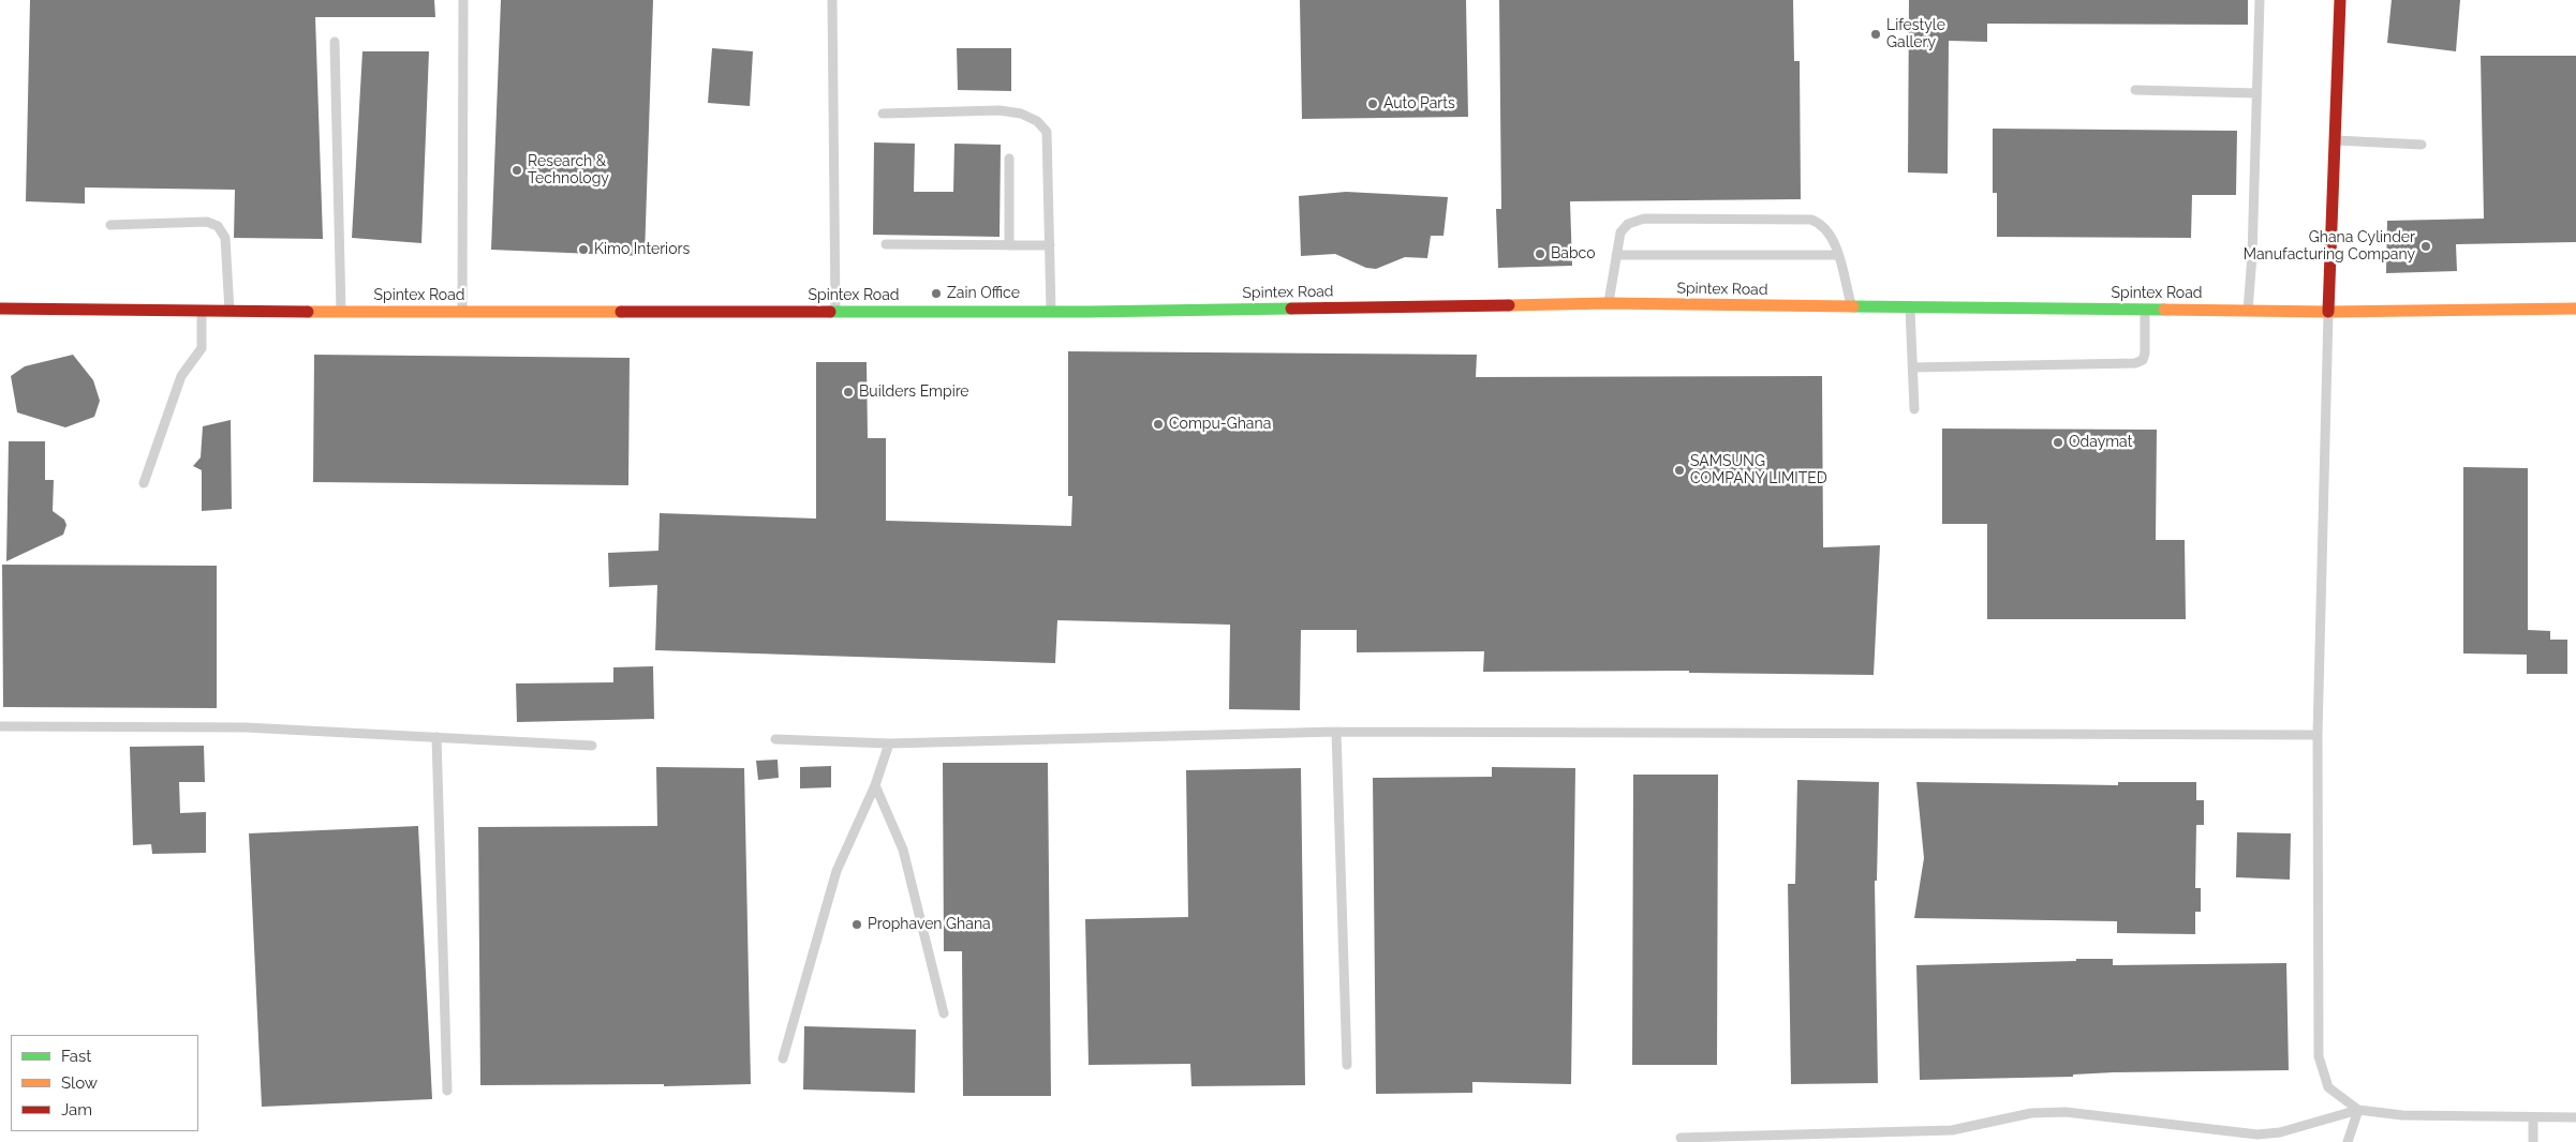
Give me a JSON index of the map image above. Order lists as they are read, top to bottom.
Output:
{
  "streets": {
    "main road": ["Spintex Road"]
  },
  "places": [
    "Lifestyle Gallery",
    "Auto Parts",
    "Research & Technology",
    "Ghana Cylinder Manufacturing Company",
    "Kimo Interiors",
    "Babco",
    "Zain Office",
    "Builders Empire",
    "Compu-Ghana",
    "Odaymat",
    "SAMSUNG COMPANY LIMITED",
    "Prophaven Ghana"
  ],
  "legend": ["Fast", "Slow", "Jam"]
}
